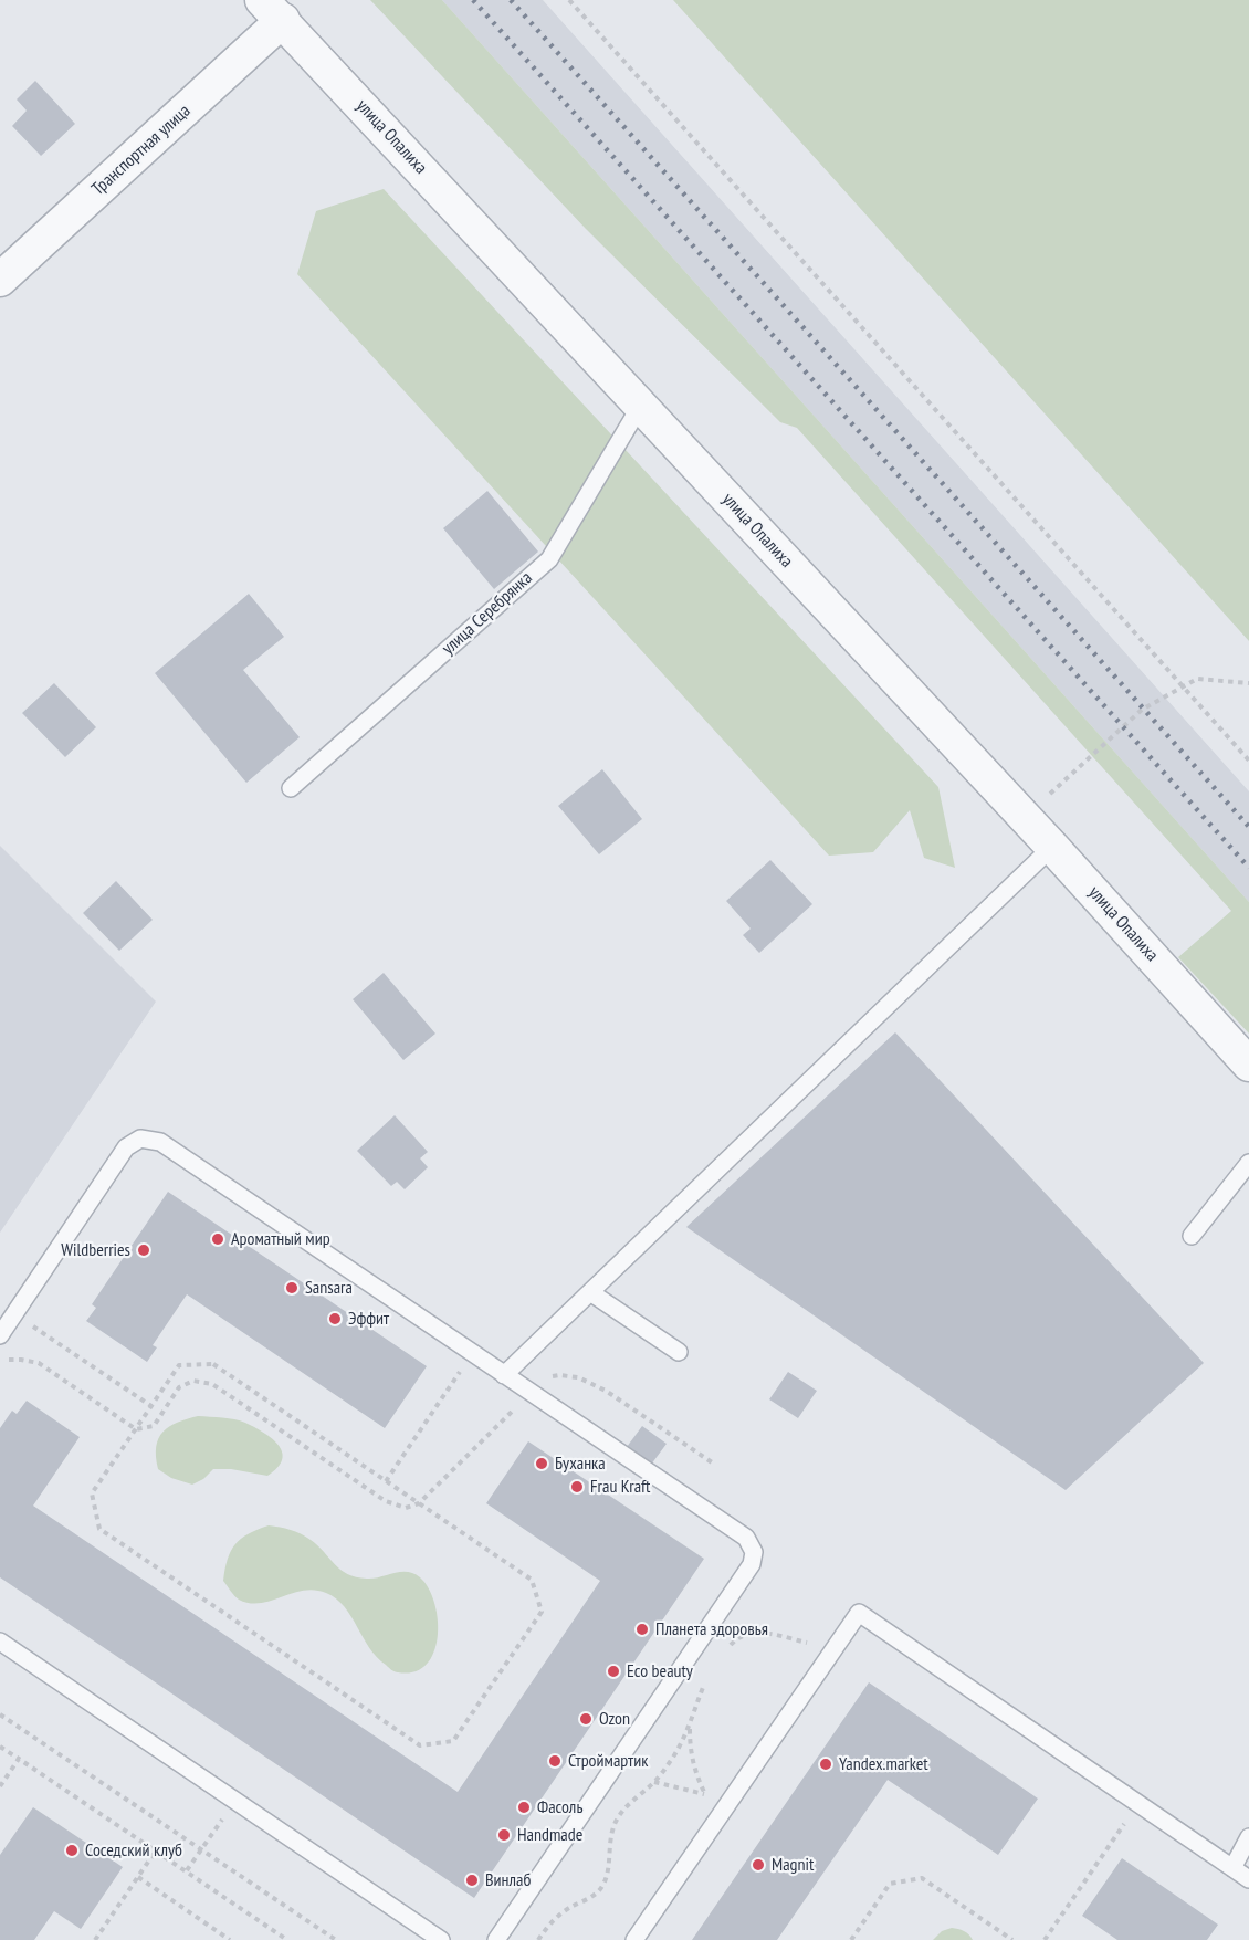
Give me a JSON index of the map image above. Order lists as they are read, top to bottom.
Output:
{
  "streets": {
    "street": ["улица Опалиха", "Транспортная улица"],
    "lane": ["улица Серебрянка"]
  },
  "crossings": [
    ["улица Опалиха", "Транспортная улица"],
    ["улица Опалиха", "улица Серебрянка"]
  ],
  "places": [
    "Ароматный мир",
    "Wildberries",
    "Sansara",
    "Эффит",
    "Буханка",
    "Frau Kraft",
    "Планета здоровья",
    "Eco beauty",
    "Ozon",
    "Строймартик",
    "Yandex.market",
    "Фасоль",
    "Handmade",
    "Соседский клуб",
    "Magnit",
    "Винлаб"
  ]
}
